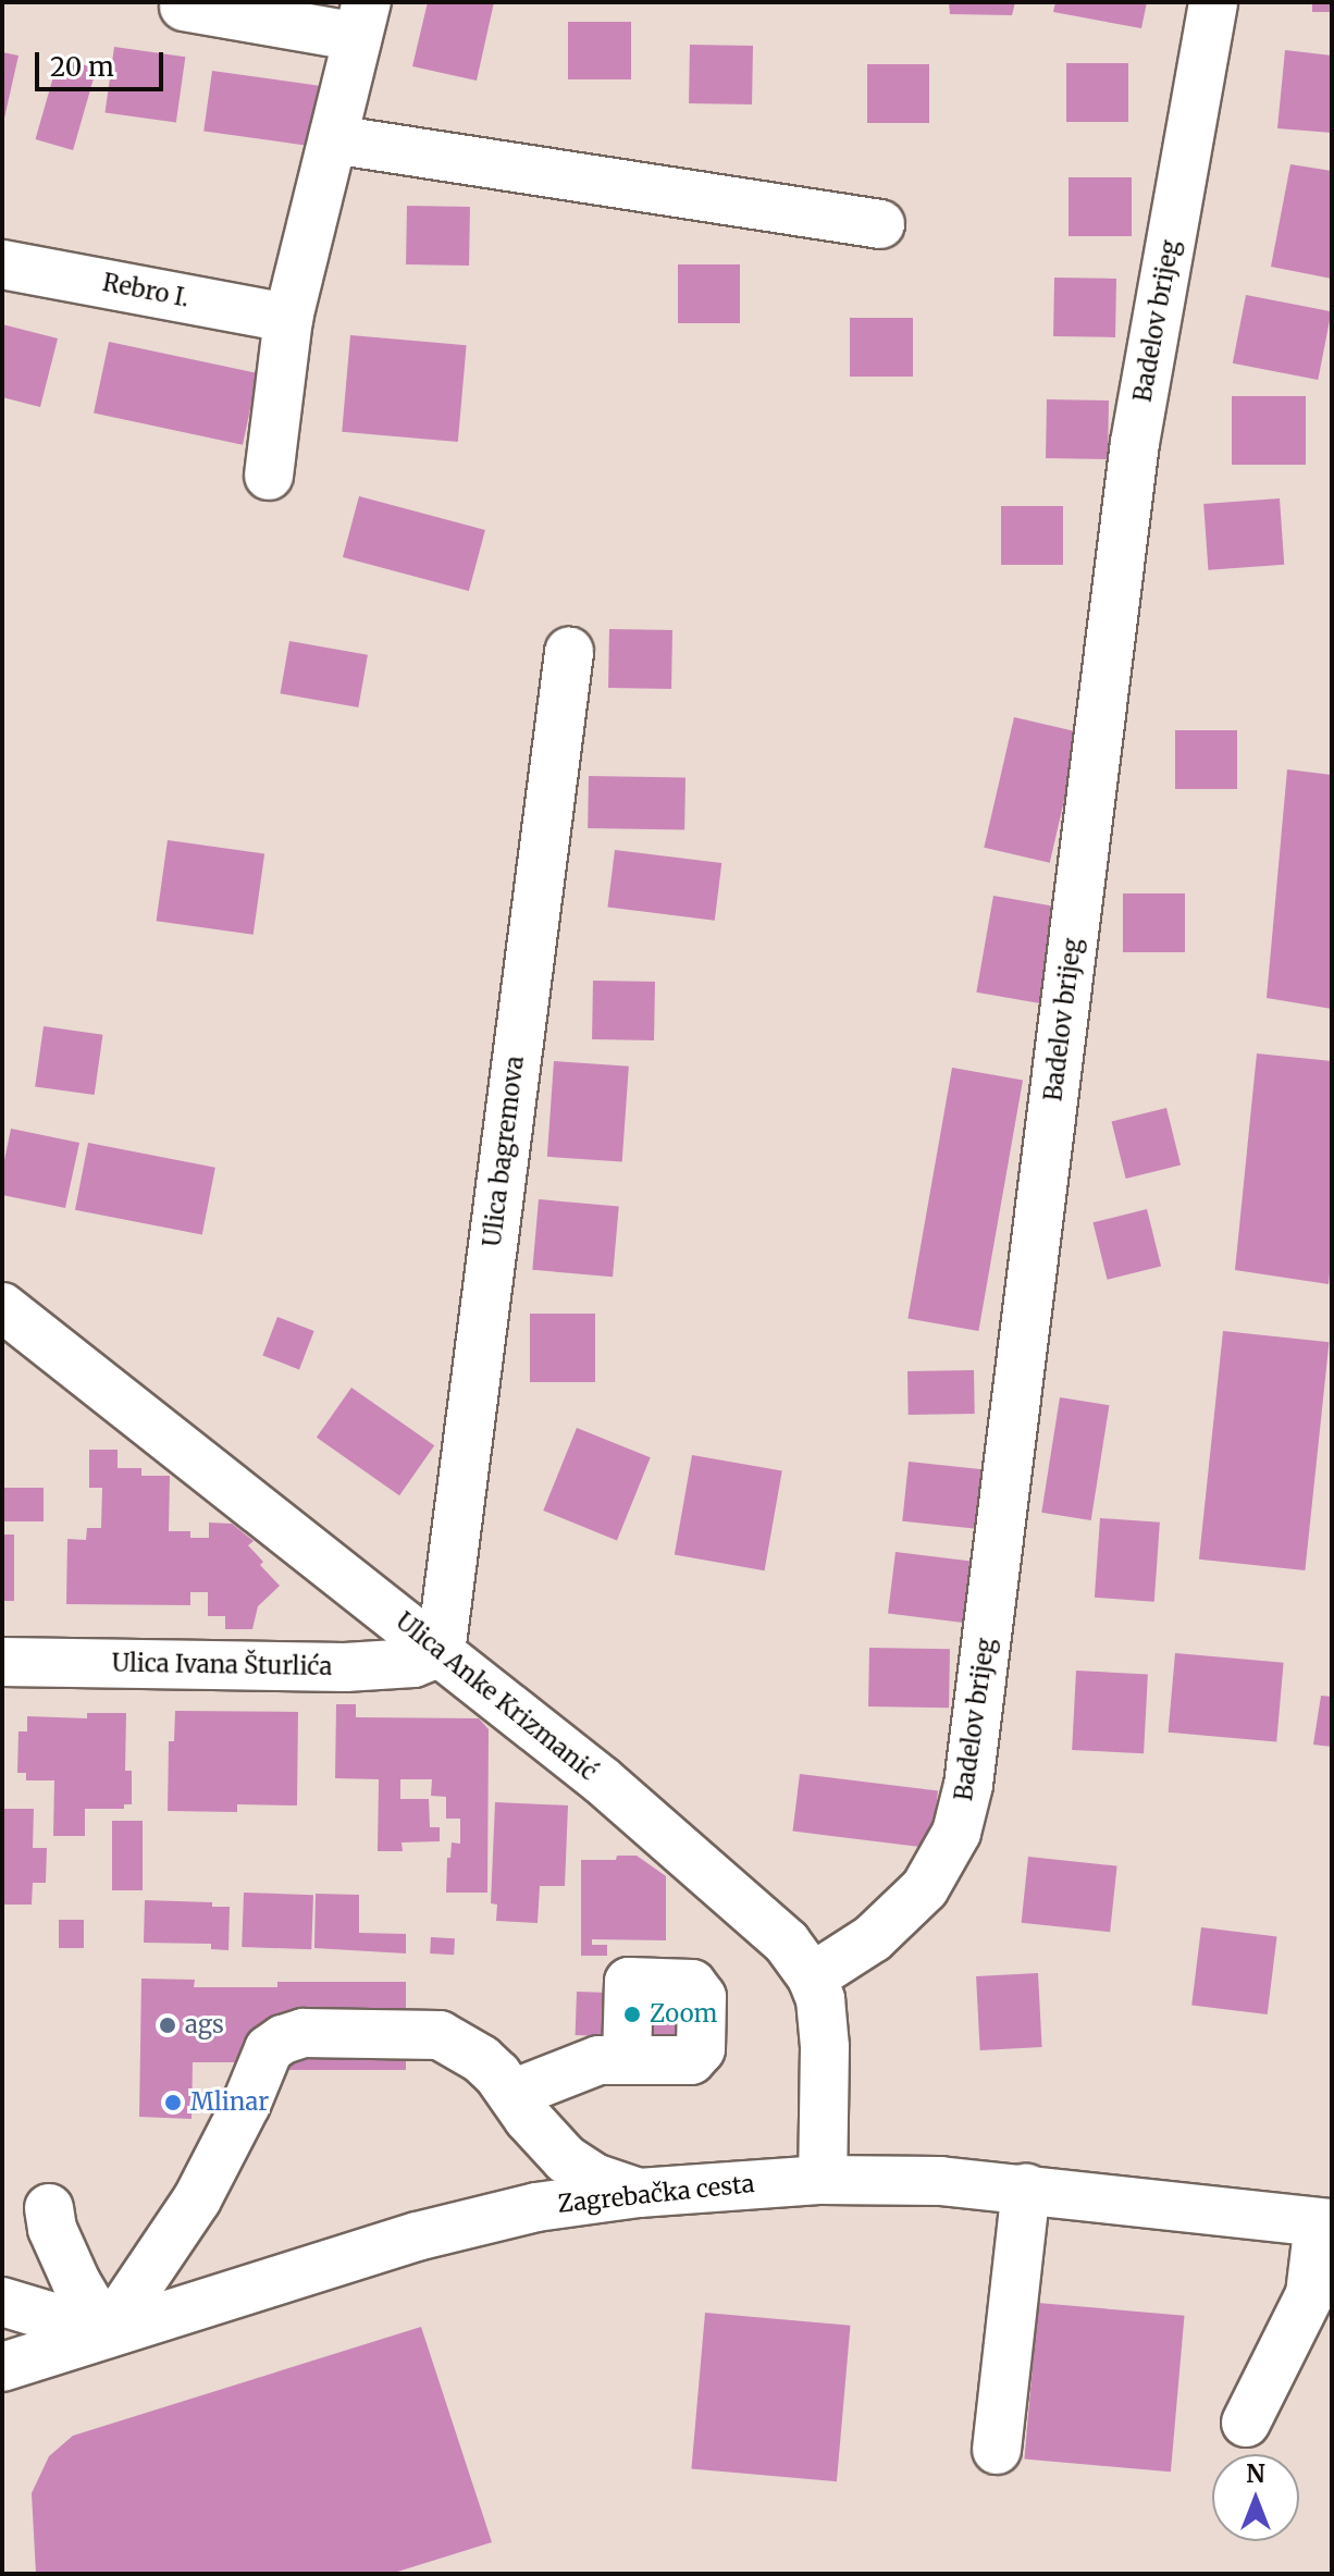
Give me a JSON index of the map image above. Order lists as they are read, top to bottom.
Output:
{
  "streets": {
    "street": [
      "Rebro I.",
      "Badelov brijeg",
      "Ulica bagremova",
      "Ulica Ivana Šturlića",
      "Ulica Anke Krizmanić",
      "Zagrebačka cesta"
    ]
  },
  "crossings": [
    ["Badelov brijeg", "Ulica Anke Krizmanić"],
    ["Ulica bagremova", "Ulica Ivana Šturlića"],
    ["Ulica bagremova", "Ulica Anke Krizmanić"],
    ["Ulica Ivana Šturlića", "Ulica Anke Krizmanić"],
    ["Ulica Anke Krizmanić", "Zagrebačka cesta"]
  ],
  "places": ["Zoom", "ags", "Mlinar"],
  "scale_bar": "20 m",
  "north": "top"
}
